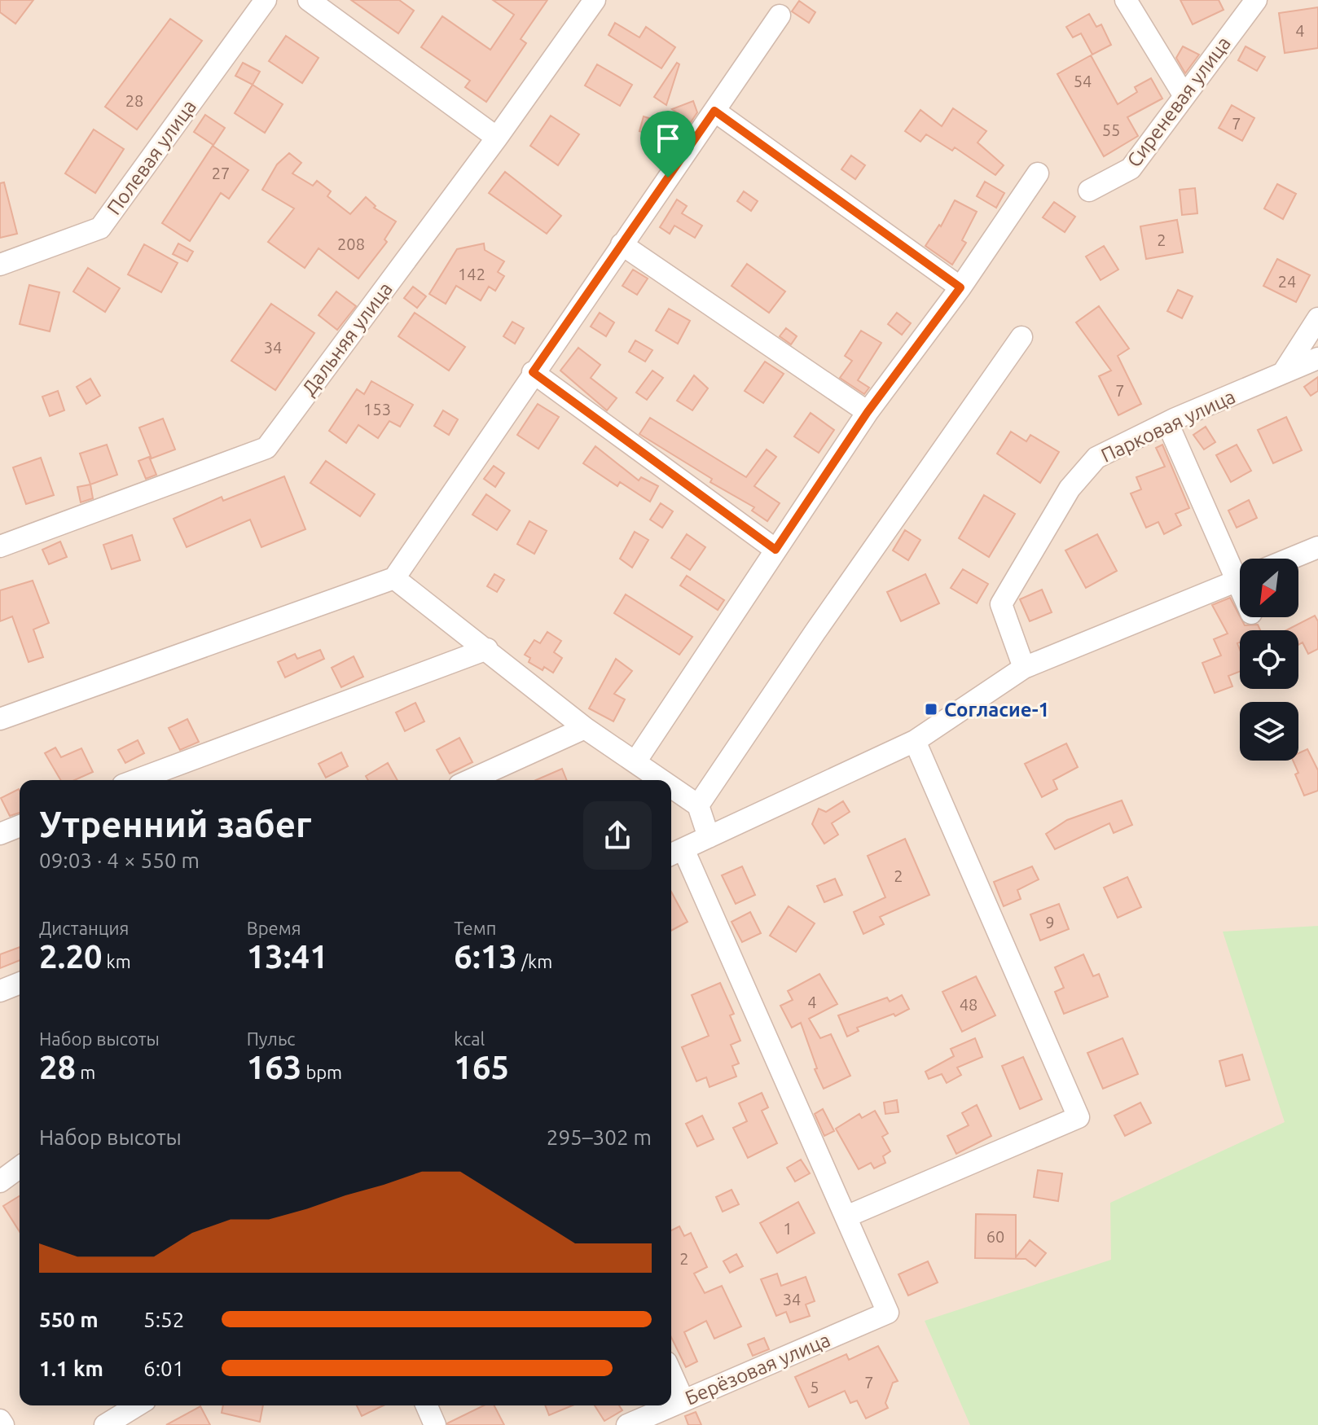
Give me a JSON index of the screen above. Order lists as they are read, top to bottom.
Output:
{
  "streets": {
    "street": [
      "Сиреневая улица",
      "Полевая улица",
      "Дальняя улица",
      "Парковая улица",
      "Берёзовая улица"
    ]
  },
  "places": {
    "transit": ["Согласие-1"]
  },
  "house_numbers": [
    "4",
    "54",
    "28",
    "7",
    "55",
    "27",
    "2",
    "208",
    "142",
    "24",
    "34",
    "7",
    "153",
    "2",
    "9",
    "4",
    "48",
    "1",
    "60",
    "2",
    "34",
    "7",
    "5"
  ],
  "north": "bottom left",
  "page": {
    "heading": ["Утренний забег", "09:03 · 4 × 550 m"],
    "stats": [
      ["Дистанция", "2.20 km"],
      ["Время", "13:41"],
      ["Темп", "6:13 /km"],
      ["Набор высоты", "28 m"],
      ["Пульс", "163 bpm"],
      ["kcal", "165"]
    ],
    "chart": ["Набор высоты", "295–302 m"],
    "list": [
      {
        "name": "550 m",
        "note": "5:52"
      },
      {
        "name": "1.1 km",
        "note": "6:01"
      }
    ]
  }
}
